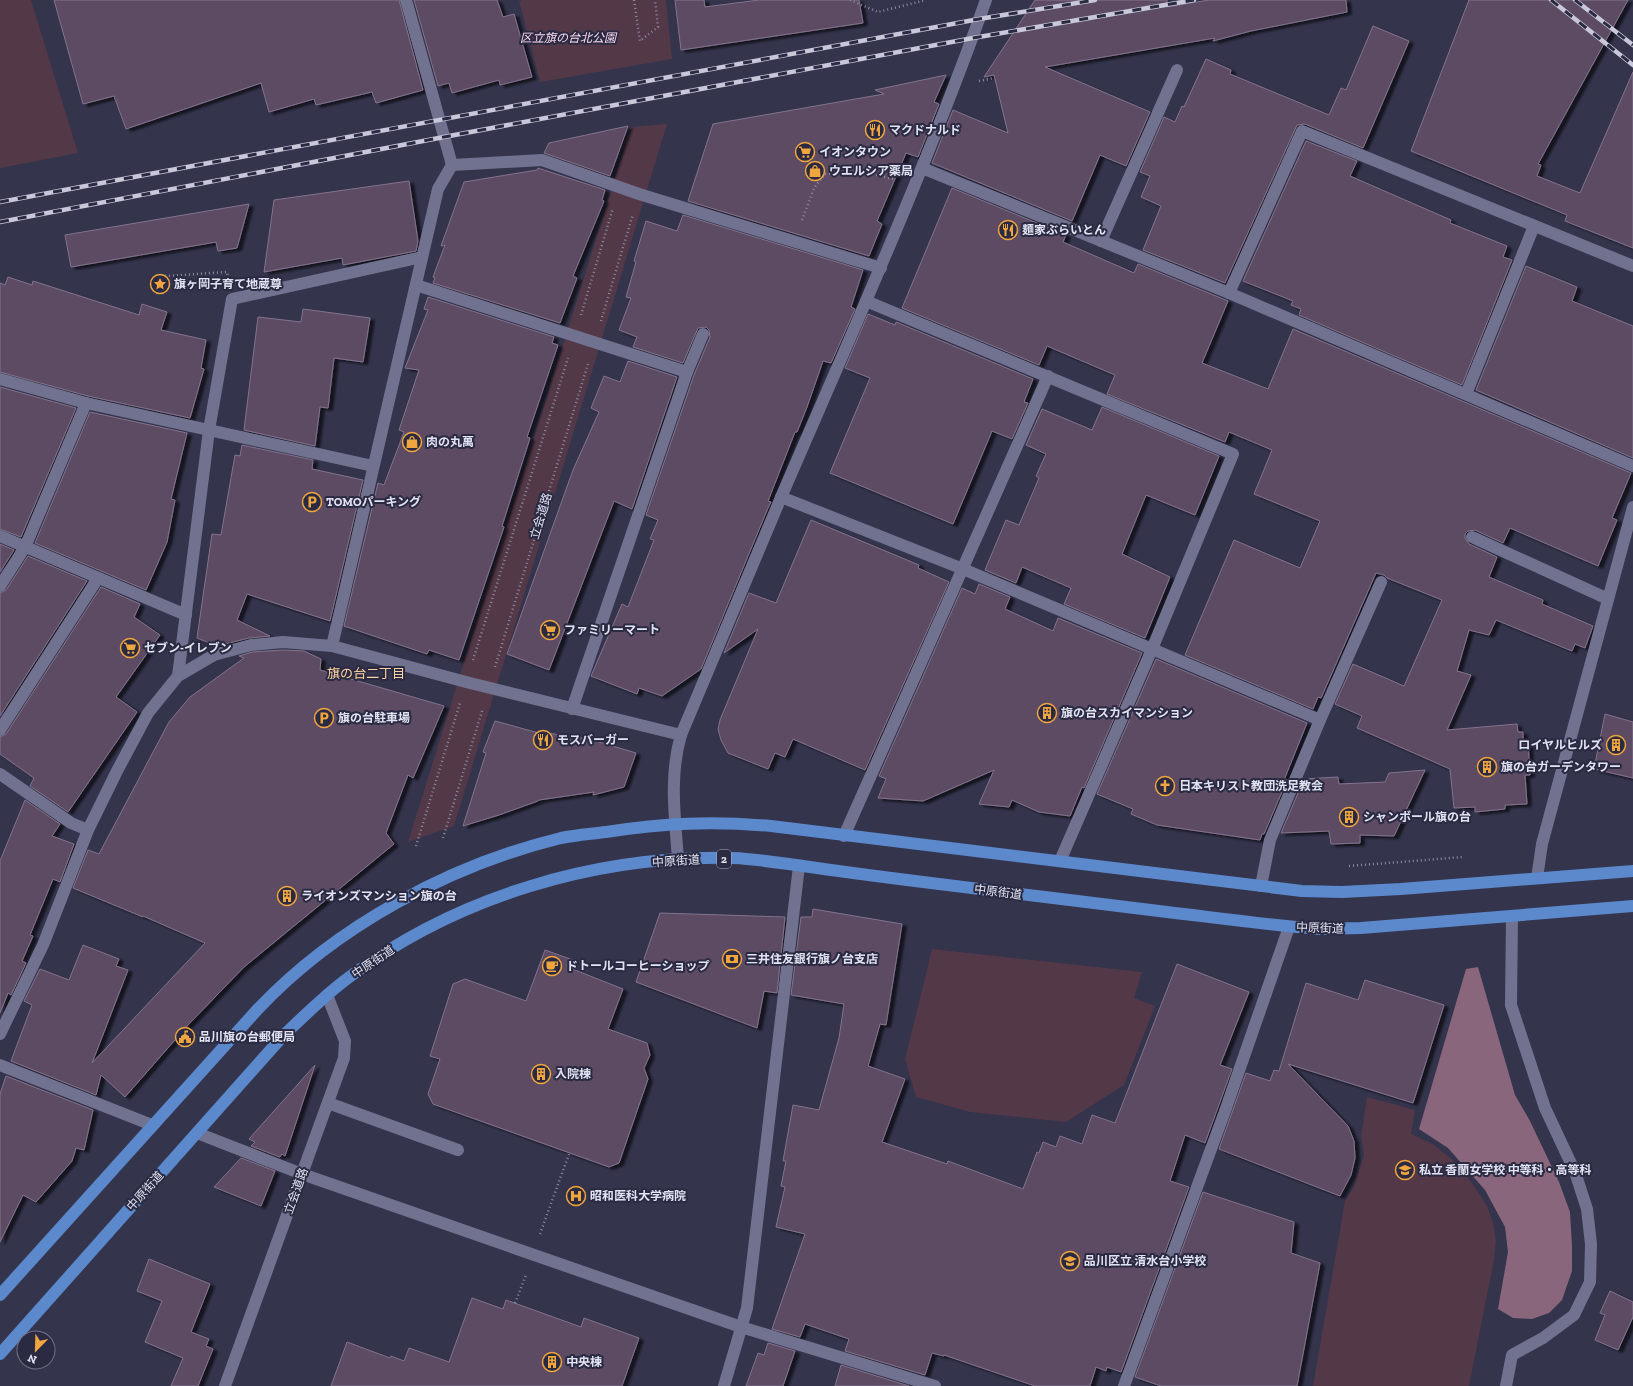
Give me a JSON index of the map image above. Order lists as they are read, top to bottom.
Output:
{
  "streets": {
    "main road": ["2", "中原街道"],
    "street": ["立会道路"]
  },
  "crossings": [
    ["立会道路", "中原街道"]
  ],
  "districts": ["旗の台二丁目"],
  "parks": ["区立旗の台北公園"],
  "places": {
    "restaurant": ["マクドナルド", "麺家ぶらいとん", "モスバーガー"],
    "supermarket": ["イオンタウン", "ファミリーマート", "セブン-イレブン"],
    "shop": ["ウエルシア薬局", "肉の丸萬"],
    "place": ["旗ヶ岡子育て地蔵尊"],
    "parking": ["TOMOパーキング", "旗の台駐車場"],
    "building": [
      "旗の台スカイマンション",
      "ロイヤルヒルズ",
      "旗の台ガーデンタワー",
      "シャンボール旗の台",
      "ライオンズマンション旗の台",
      "入院棟",
      "中央棟"
    ],
    "church": ["日本キリスト教団洗足教会"],
    "bank": ["三井住友銀行旗ノ台支店"],
    "cafe": ["ドトールコーヒーショップ"],
    "public building": ["品川旗の台郵便局"],
    "school or university": ["私立 香蘭女学校 中等科・高等科", "品川区立 清水台小学校"],
    "hospital": ["昭和医科大学病院"]
  },
  "north": "bottom left"
}
